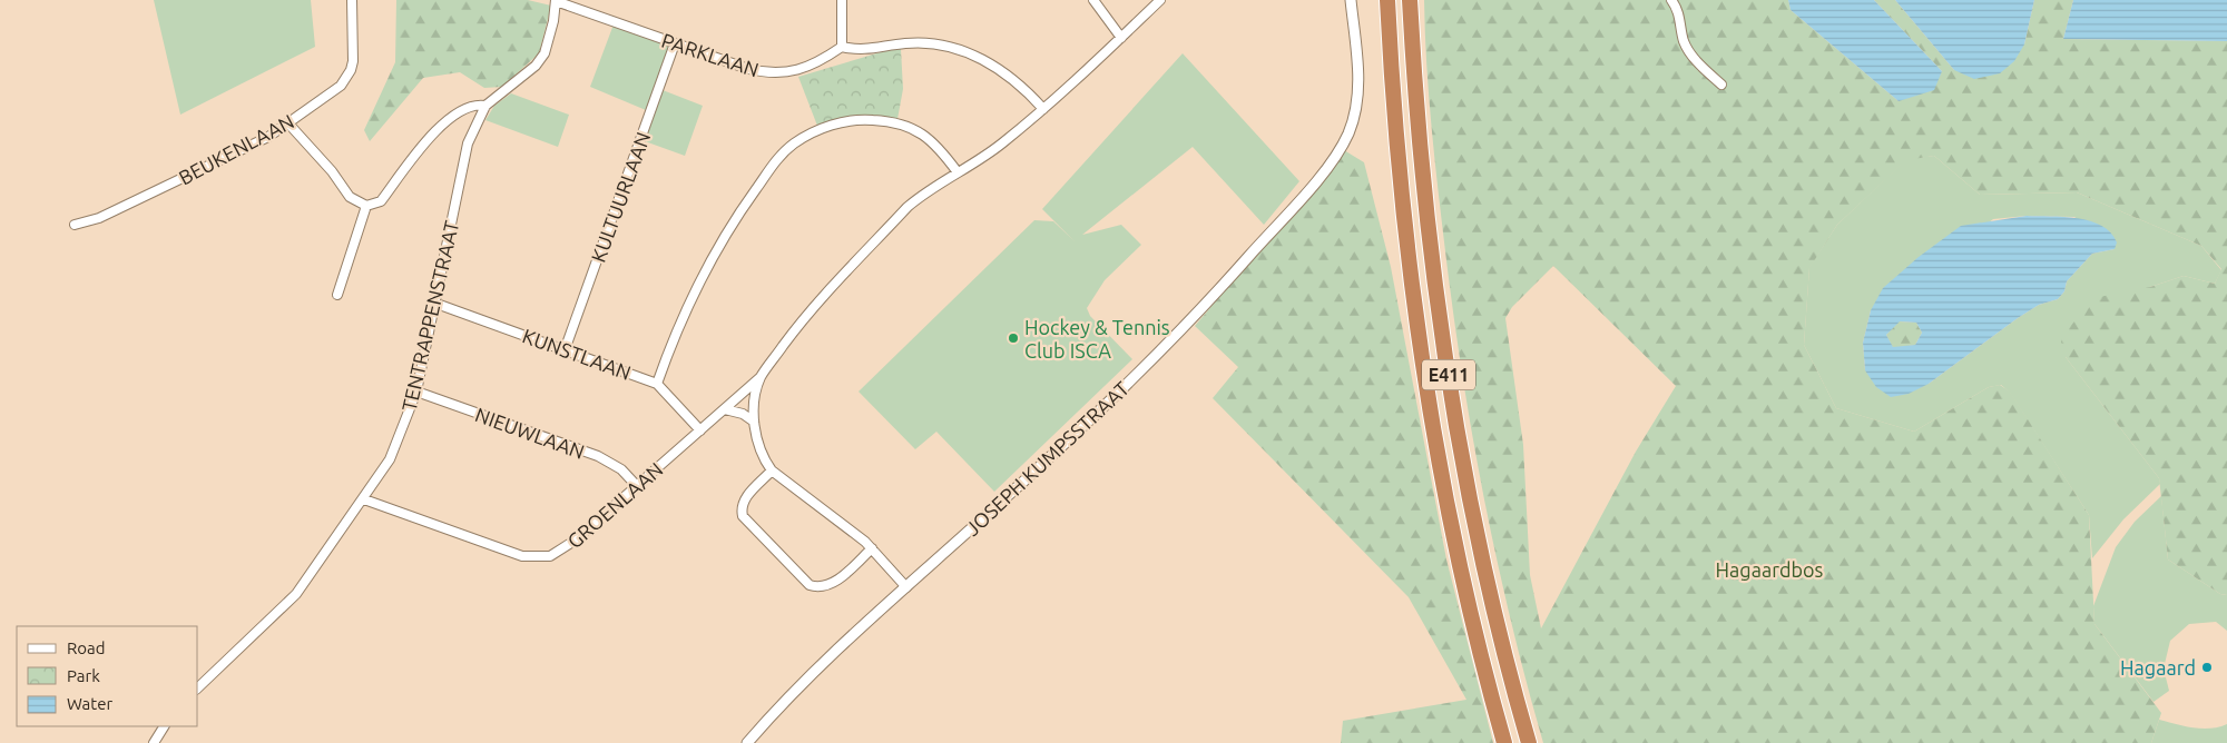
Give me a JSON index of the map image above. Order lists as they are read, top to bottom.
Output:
{
  "streets": {
    "highway": ["E411"],
    "street": [
      "PARKLAAN",
      "BEUKENLAAN",
      "KULTUURLAAN",
      "TENTRAPPENSTRAAT",
      "KUNSTLAAN",
      "NIEUWLAAN",
      "JOSEPH KUMPSSTRAAT",
      "GROENLAAN"
    ]
  },
  "crossings": [
    ["PARKLAAN", "KULTUURLAAN"],
    ["PARKLAAN", "TENTRAPPENSTRAAT"],
    ["KULTUURLAAN", "KUNSTLAAN"],
    ["TENTRAPPENSTRAAT", "KUNSTLAAN"],
    ["TENTRAPPENSTRAAT", "NIEUWLAAN"],
    ["TENTRAPPENSTRAAT", "GROENLAAN"],
    ["KUNSTLAAN", "GROENLAAN"],
    ["NIEUWLAAN", "GROENLAAN"]
  ],
  "parks": ["Hagaardbos"],
  "places": ["Hockey & Tennis Club ISCA", "Hagaard"],
  "legend": ["Road", "Park", "Water"]
}
